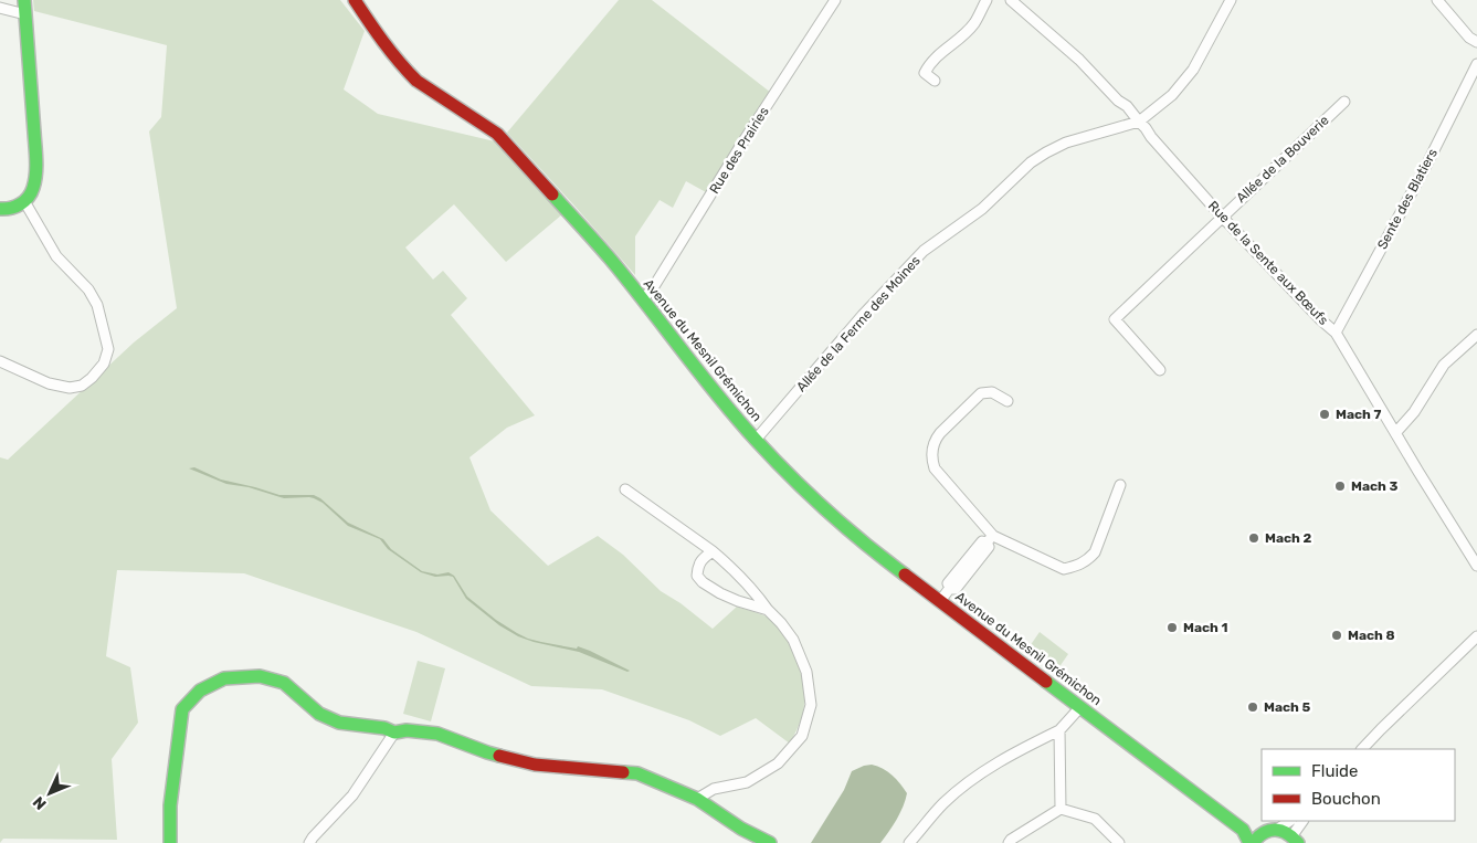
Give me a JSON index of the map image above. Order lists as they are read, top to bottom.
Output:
{
  "streets": {
    "street": [
      "Rue des Prairies",
      "Allée de la Bouverie",
      "Sente des Blatiers",
      "Rue de la Sente aux Bœufs",
      "Allée de la Ferme des Moines",
      "Avenue du Mesnil Grémichon"
    ]
  },
  "crossings": [
    ["Rue des Prairies", "Avenue du Mesnil Grémichon"],
    ["Allée de la Bouverie", "Rue de la Sente aux Bœufs"],
    ["Sente des Blatiers", "Rue de la Sente aux Bœufs"],
    ["Rue de la Sente aux Bœufs", "Allée de la Ferme des Moines"],
    ["Allée de la Ferme des Moines", "Avenue du Mesnil Grémichon"]
  ],
  "places": [
    "Mach 7",
    "Mach 3",
    "Mach 2",
    "Mach 1",
    "Mach 8",
    "Mach 5"
  ],
  "legend": ["Fluide", "Bouchon"],
  "north": "bottom left"
}
